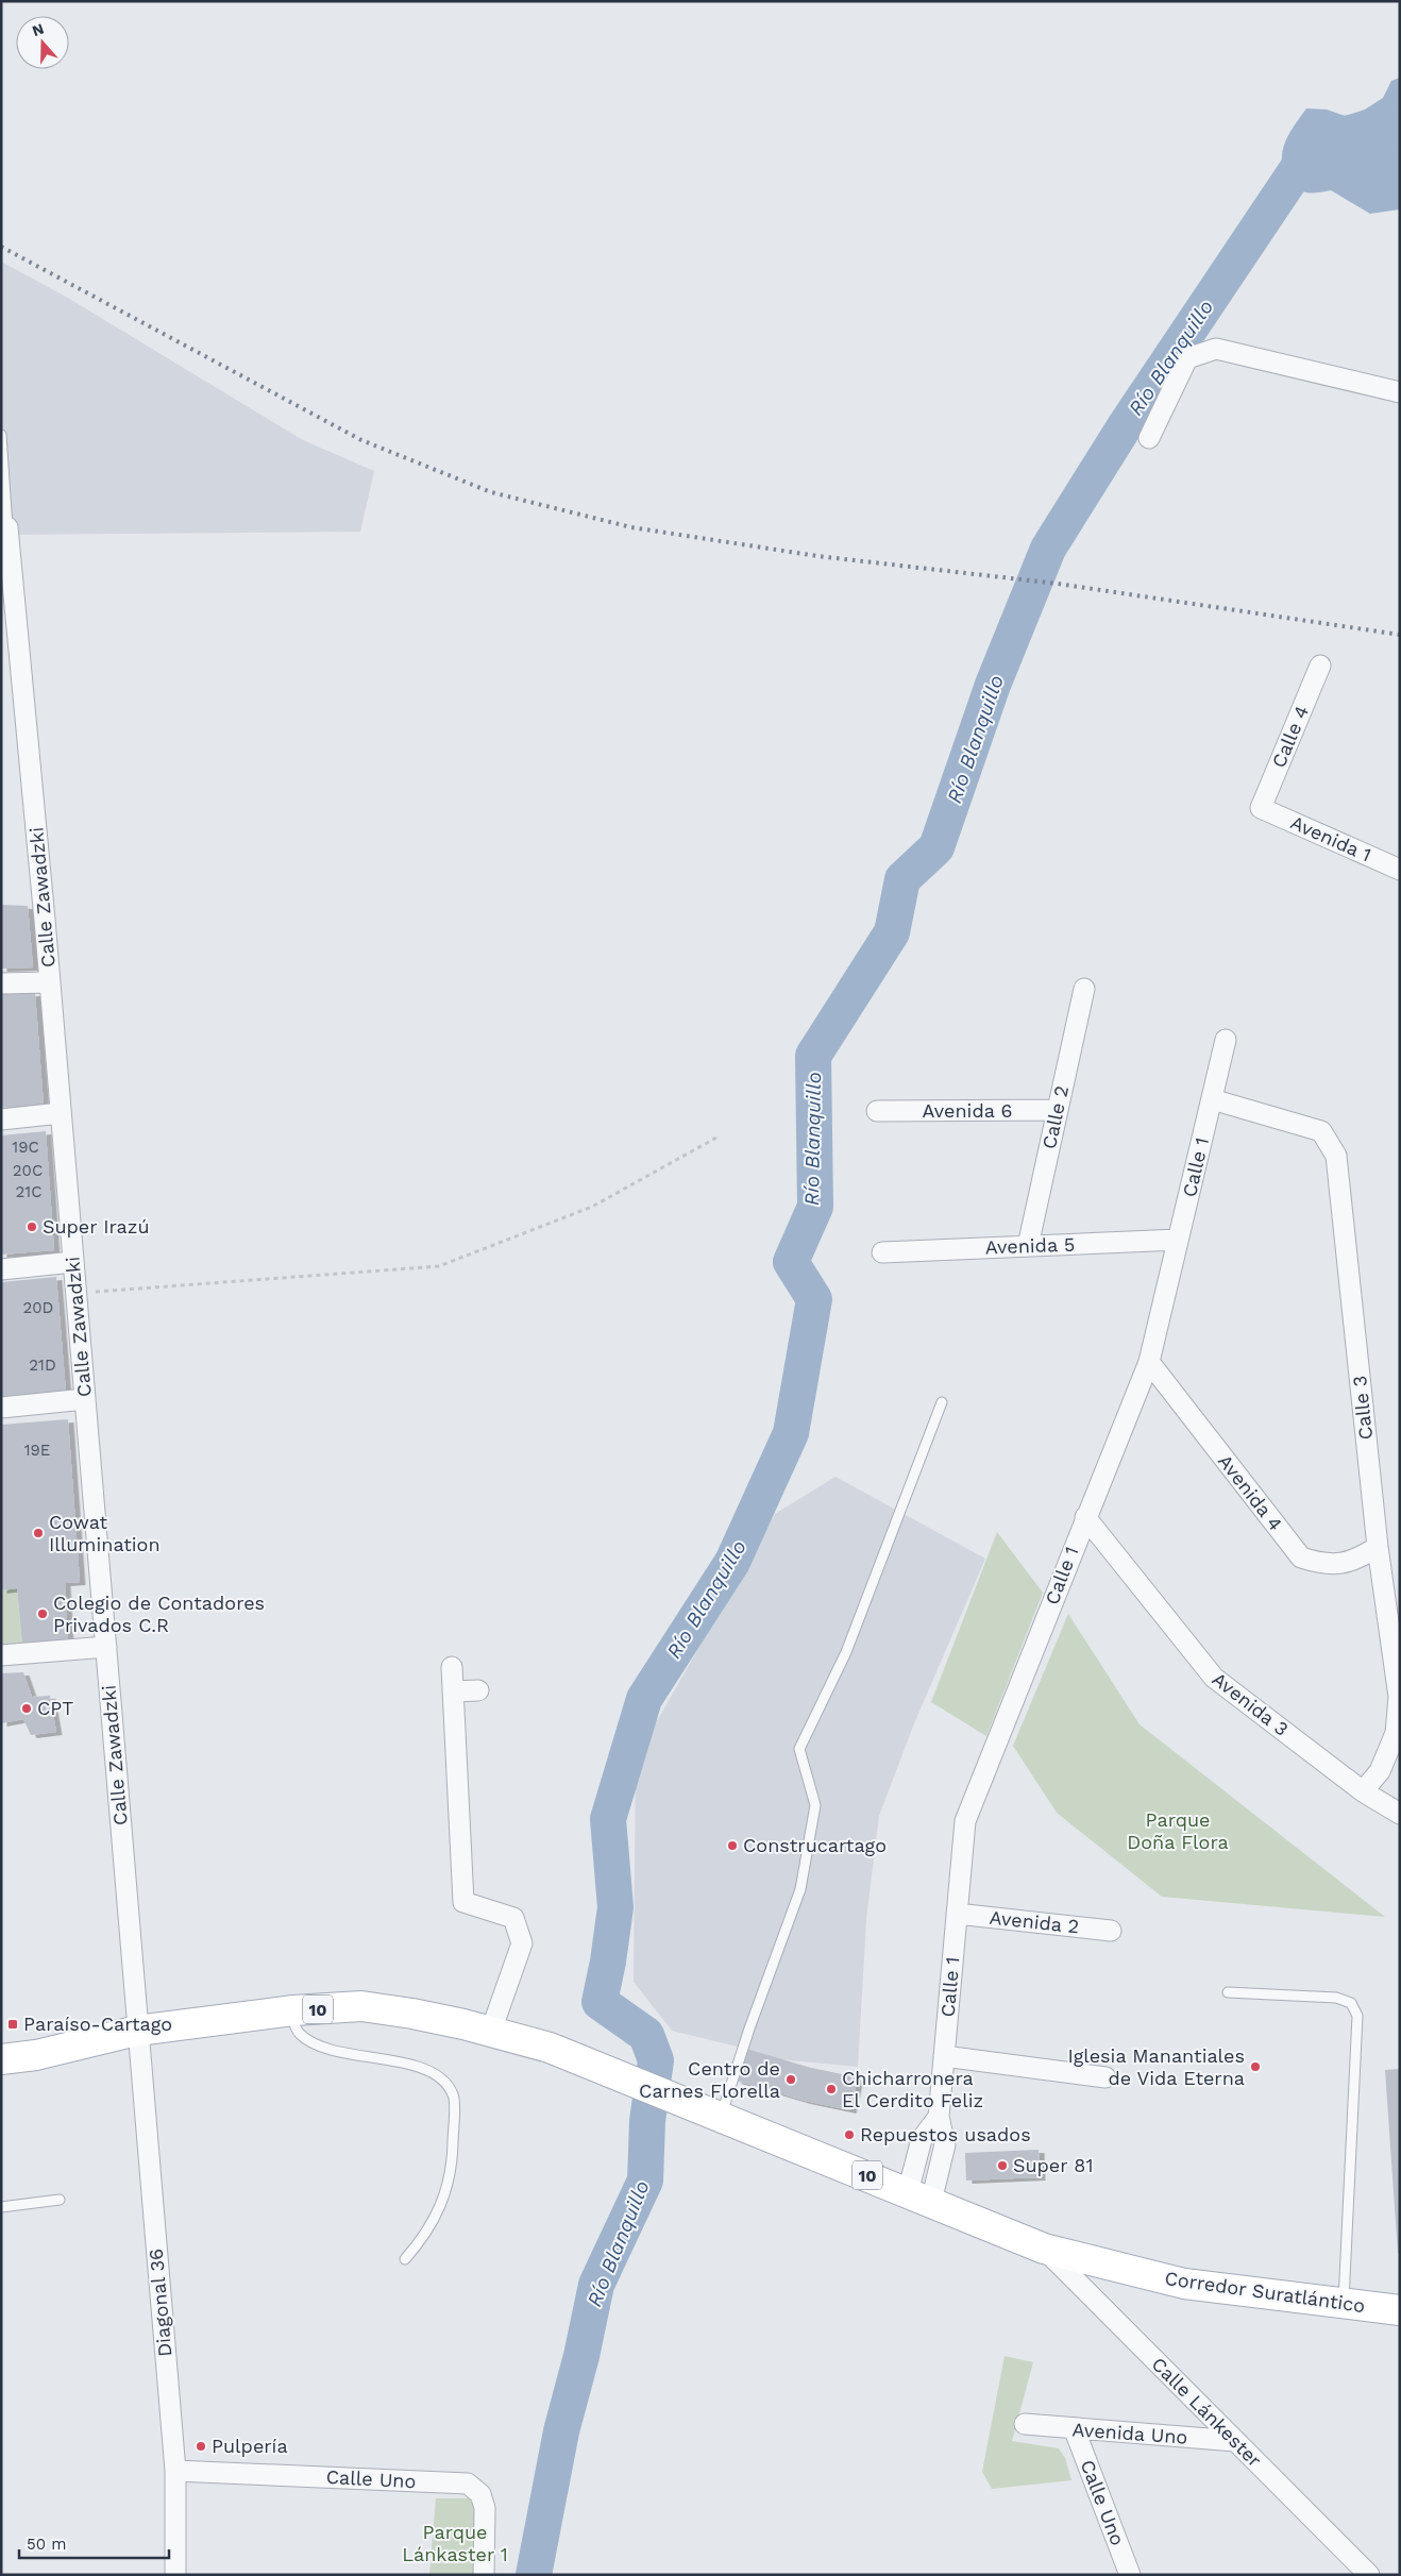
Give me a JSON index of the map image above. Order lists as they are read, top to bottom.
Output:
{
  "streets": {
    "main road": ["10", "Corredor Suratlántico"],
    "street": [
      "Calle 4",
      "Avenida 1",
      "Calle Zawadzki",
      "Avenida 6",
      "Calle 2",
      "Calle 1",
      "Avenida 5",
      "Calle 3",
      "Avenida 4",
      "Avenida 3",
      "Avenida 2",
      "Diagonal 36",
      "Calle Lánkester",
      "Avenida Uno",
      "Calle Uno"
    ]
  },
  "crossings": [
    ["Calle 4", "Avenida 1"],
    ["Calle Zawadzki", "Corredor Suratlántico"],
    ["Calle Zawadzki", "Diagonal 36"],
    ["Avenida 6", "Calle 2"],
    ["Calle 2", "Avenida 5"],
    ["Calle 1", "Avenida 5"],
    ["Calle 1", "Calle 3"],
    ["Calle 1", "Avenida 4"],
    ["Calle 1", "Avenida 3"],
    ["Calle 1", "Avenida 2"],
    ["Calle 1", "Corredor Suratlántico"],
    ["Calle 3", "Avenida 4"],
    ["Calle 3", "Avenida 3"],
    ["Corredor Suratlántico", "Diagonal 36"],
    ["Corredor Suratlántico", "Calle Lánkester"],
    ["Diagonal 36", "Calle Uno"],
    ["Calle Lánkester", "Avenida Uno"],
    ["Avenida Uno", "Calle Uno"]
  ],
  "water": ["Río Blanquillo"],
  "parks": ["Parque Doña Flora", "Parque Lánkaster 1"],
  "places": {
    "other": [
      "Super Irazú",
      "Cowat Illumination",
      "Colegio de Contadores Privados C.R",
      "CPT",
      "Construcartago",
      "Iglesia Manantiales de Vida Eterna",
      "Centro de Carnes Florella",
      "Chicharronera El Cerdito Feliz",
      "Repuestos usados",
      "Super 81",
      "Pulpería"
    ],
    "transit": ["Paraíso-Cartago"]
  },
  "house_numbers": [
    "19C",
    "20C",
    "21C",
    "20D",
    "21D",
    "19E"
  ],
  "scale_bar": "50 m",
  "north": "top"
}
